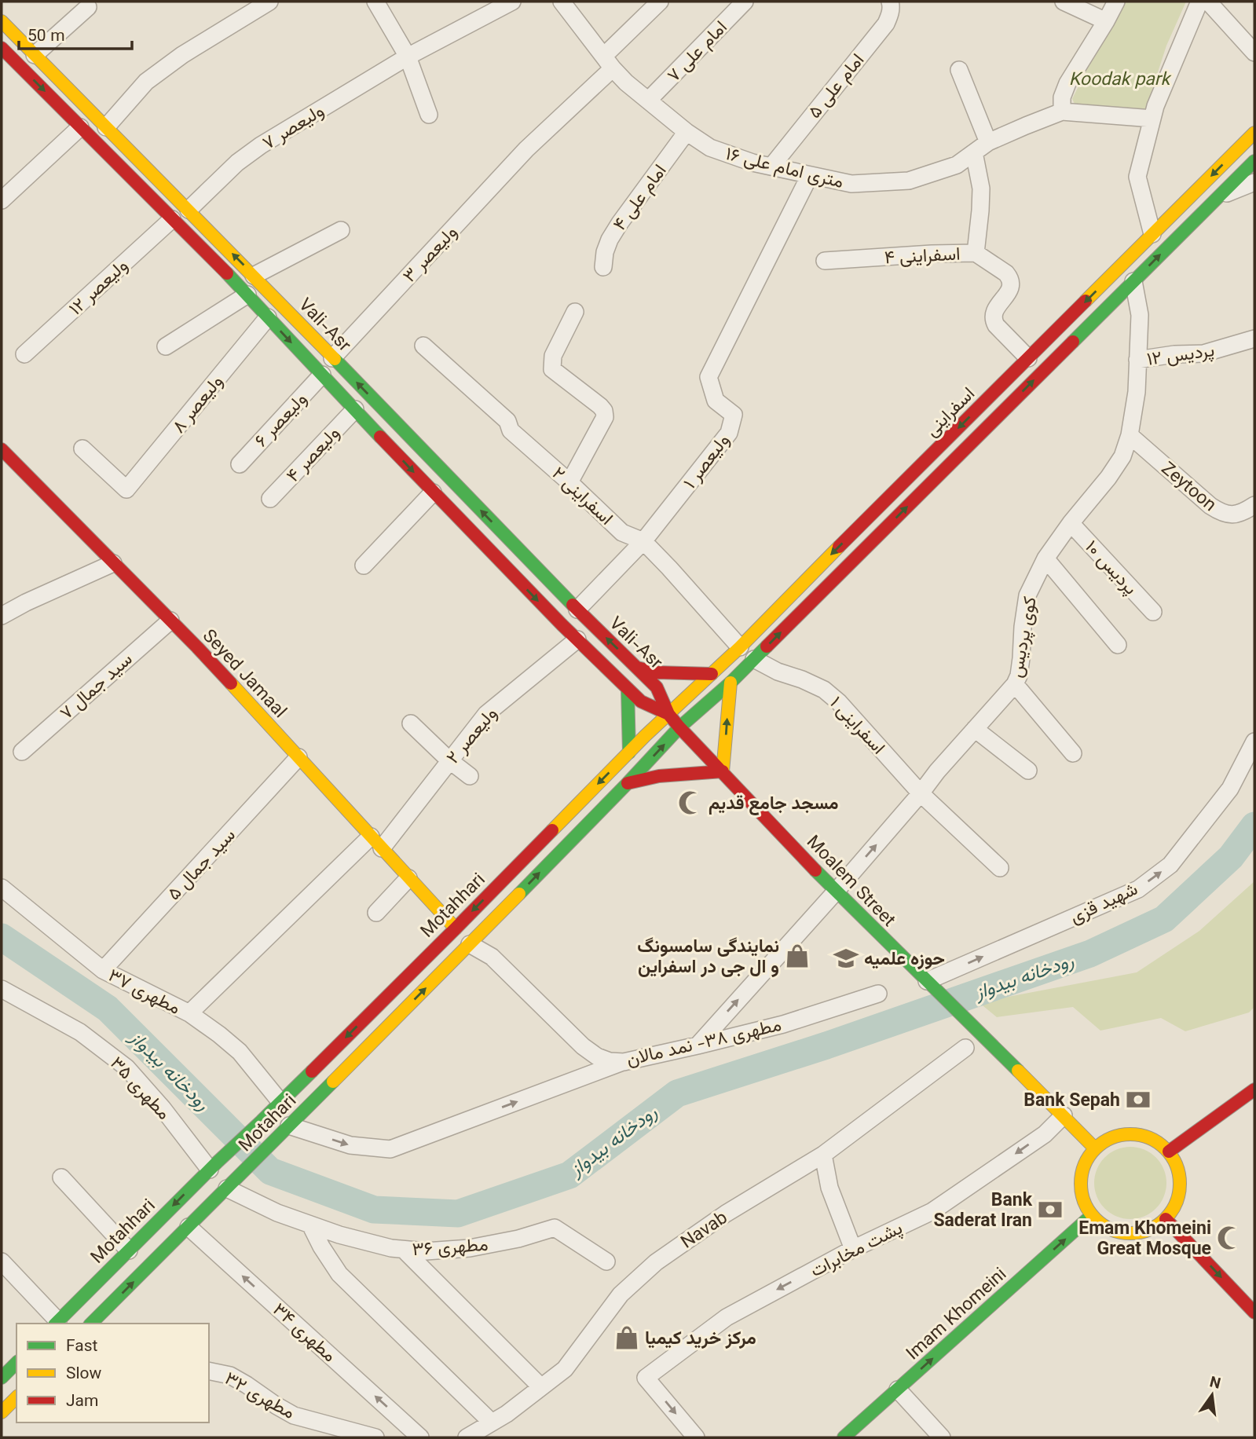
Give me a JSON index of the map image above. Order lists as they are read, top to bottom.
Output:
{
  "streets": {
    "main road": [
      "Vali-Asr",
      "اسفراینی",
      "Seyed Jamaal",
      "Moalem Street",
      "Motahhari",
      "Motahari",
      "Imam Khomeini"
    ],
    "street": [
      "امام علی ۷",
      "امام علی ۵",
      "ولیعصر ۷",
      "۱۶ متری امام علی",
      "امام علی ۴",
      "ولیعصر ۳",
      "اسفراینی ۴",
      "ولیعصر ۱۲",
      "پردیس ۱۲",
      "ولیعصر ۸",
      "ولیعصر ۶",
      "ولیعصر ۴",
      "ولیعصر ۱",
      "Zeytoon",
      "اسفراینی ۲",
      "پردیس ۱۰",
      "کوی پردیس",
      "سید جمال ۷",
      "اسفراینی ۱",
      "ولیعصر ۲",
      "سید جمال ۵",
      "شهید قزی",
      "مطهری ۳۷",
      "مطهری ۳۸- نمد مالان",
      "مطهری ۳۵",
      "Navab",
      "مطهری ۳۶",
      "پشت مخابرات",
      "مطهری ۳۴",
      "مطهری ۳۲"
    ]
  },
  "crossings": [
    ["امام علی ۷", "۱۶ متری امام علی"],
    ["امام علی ۵", "۱۶ متری امام علی"],
    ["ولیعصر ۷", "Vali-Asr"],
    ["۱۶ متری امام علی", "امام علی ۴"],
    ["۱۶ متری امام علی", "ولیعصر ۳"],
    ["۱۶ متری امام علی", "ولیعصر ۱"],
    ["ولیعصر ۳", "Vali-Asr"],
    ["اسفراینی ۴", "اسفراینی"],
    ["ولیعصر ۱۲", "Vali-Asr"],
    ["Vali-Asr", "ولیعصر ۸"],
    ["Vali-Asr", "اسفراینی"],
    ["Vali-Asr", "ولیعصر ۶"],
    ["Vali-Asr", "ولیعصر ۴"],
    ["Vali-Asr", "ولیعصر ۱"],
    ["Vali-Asr", "ولیعصر ۲"],
    ["Vali-Asr", "Moalem Street"],
    ["Vali-Asr", "Motahhari"],
    ["پردیس ۱۲", "کوی پردیس"],
    ["اسفراینی", "اسفراینی ۲"],
    ["اسفراینی", "کوی پردیس"],
    ["اسفراینی", "اسفراینی ۱"],
    ["اسفراینی", "Moalem Street"],
    ["اسفراینی", "Motahhari"],
    ["ولیعصر ۱", "اسفراینی ۲"],
    ["Zeytoon", "کوی پردیس"],
    ["پردیس ۱۰", "کوی پردیس"],
    ["کوی پردیس", "اسفراینی ۱"],
    ["کوی پردیس", "Moalem Street"],
    ["کوی پردیس", "مطهری ۳۸- نمد مالان"],
    ["Seyed Jamaal", "سید جمال ۷"],
    ["Seyed Jamaal", "ولیعصر ۲"],
    ["Seyed Jamaal", "سید جمال ۵"],
    ["Seyed Jamaal", "Motahhari"],
    ["ولیعصر ۲", "مطهری ۳۷"],
    ["سید جمال ۵", "مطهری ۳۷"],
    ["Moalem Street", "شهید قزی"],
    ["Moalem Street", "Motahhari"],
    ["Moalem Street", "پشت مخابرات"],
    ["Moalem Street", "Imam Khomeini"],
    ["Motahhari", "مطهری ۳۷"],
    ["Motahhari", "مطهری ۳۵"],
    ["Motahhari", "Motahari"],
    ["مطهری ۳۸- نمد مالان", "Motahari"],
    ["مطهری ۳۵", "Motahari"],
    ["Motahari", "مطهری ۳۶"],
    ["Motahari", "مطهری ۳۴"]
  ],
  "one_way": [
    "کوی پردیس",
    "شهید قزی",
    "Motahari",
    "پشت مخابرات",
    "Imam Khomeini"
  ],
  "water": ["رودخانه بیدواز"],
  "parks": ["Koodak park"],
  "places": {
    "mosque": ["مسجد جامع قدیم", "Emam Khomeini Great Mosque"],
    "shop": ["نمایندگی سامسونگ و ال جی در اسفراین", "مرکز خرید کیمیا"],
    "school or university": ["حوزه علمیه"],
    "bank": ["Bank Sepah", "Bank Saderat Iran"]
  },
  "legend": ["Fast", "Slow", "Jam"],
  "scale_bar": "50 m",
  "north": "top"
}
